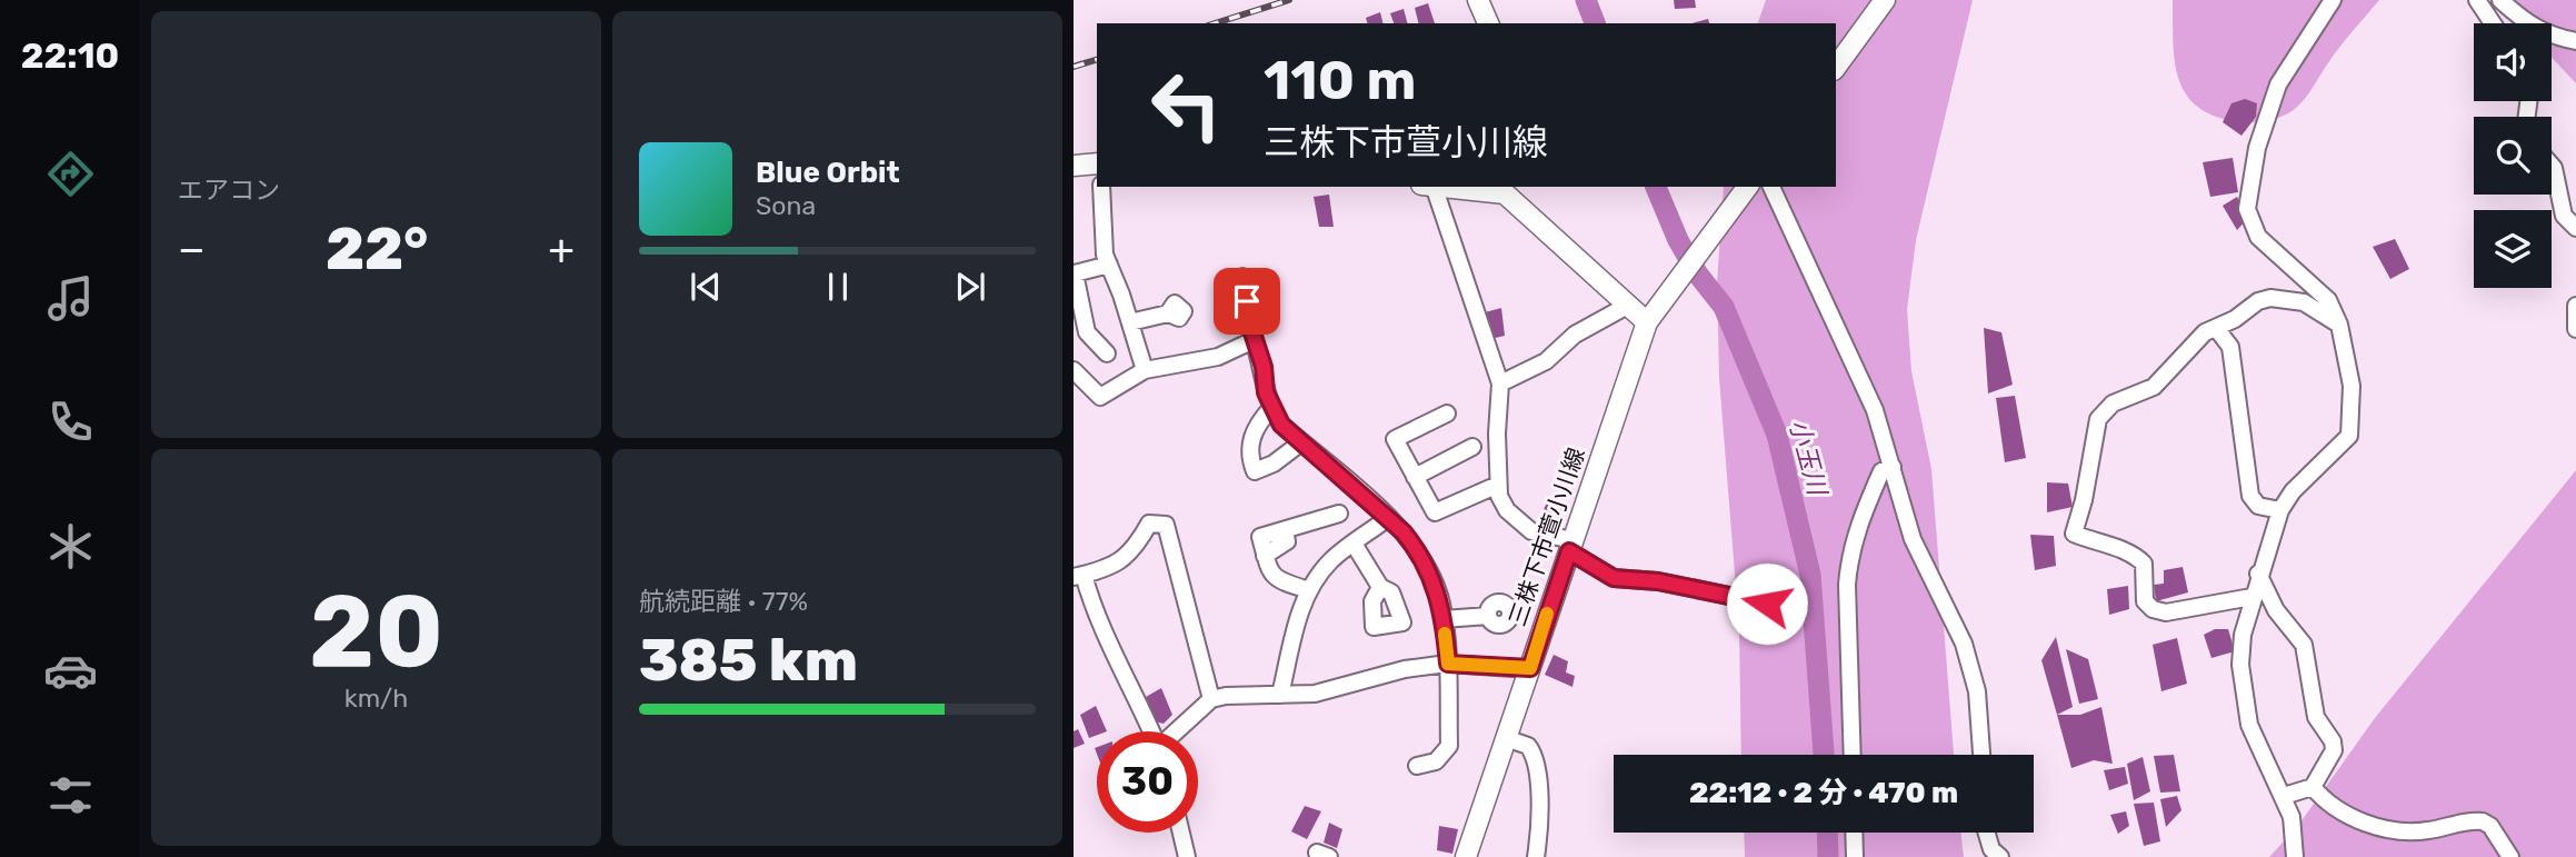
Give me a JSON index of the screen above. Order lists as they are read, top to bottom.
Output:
{
  "streets": {
    "main road": ["三株下市萱小川線"]
  },
  "water": ["小玉川"],
  "page": {
    "tabs": "22:10",
    "tile": [
      "エアコン",
      ["20", "km/h"],
      ["航続距離 · 77%", "385 km"]
    ],
    "turn": ["110 m", "三株下市萱小川線"],
    "song": ["Blue Orbit", "Sona"],
    "heat": ["−", "22°", "+"],
    "limit": "30",
    "trip": "22:12 · 2 分 · 470 m"
  }
}
